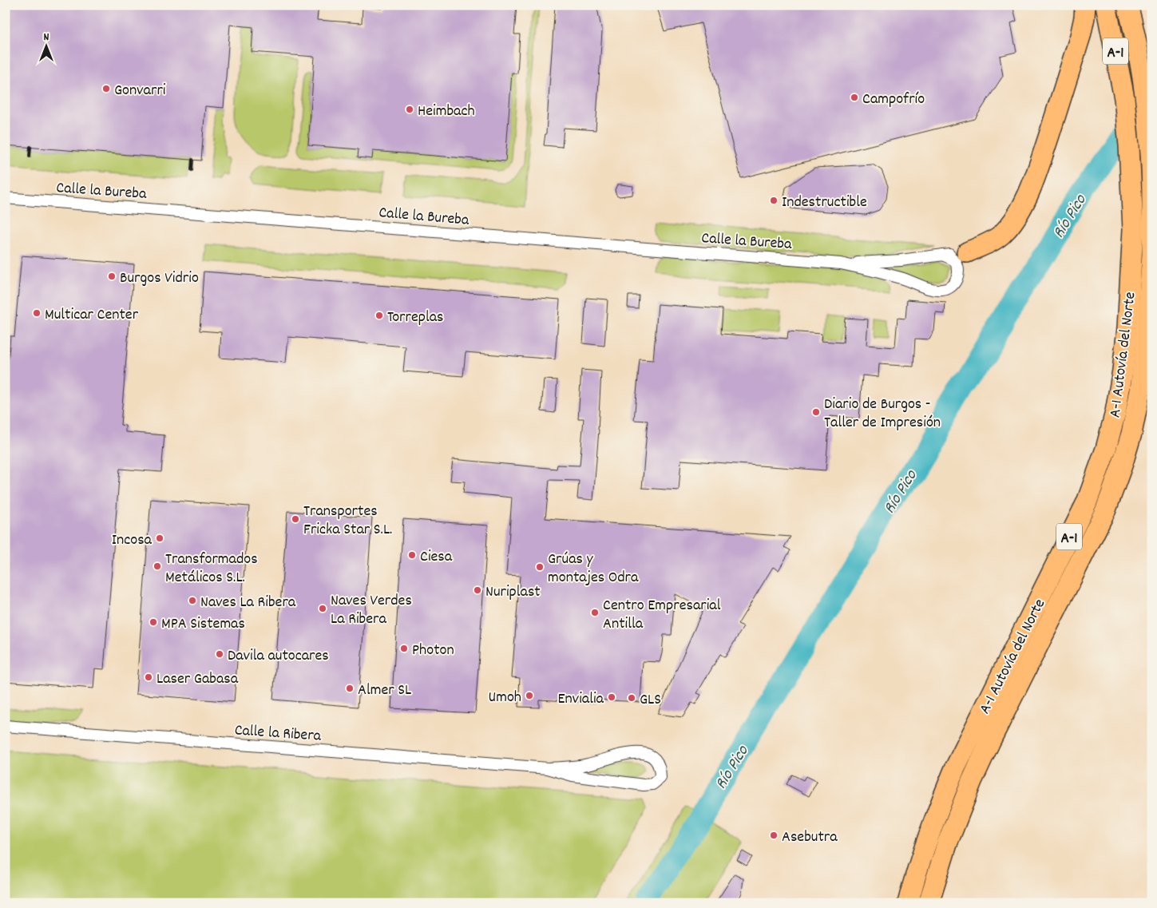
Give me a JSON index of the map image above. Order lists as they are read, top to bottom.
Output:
{
  "streets": {
    "highway": ["A-1", "A-1 Autovía del Norte"],
    "street": ["Calle la Bureba", "Calle la Ribera"]
  },
  "water": ["Río Pico"],
  "places": [
    "Gonvarri",
    "Campofrío",
    "Heimbach",
    "Indestructible",
    "Burgos Vidrio",
    "Multicar Center",
    "Torreplas",
    "Diario de Burgos - Taller de Impresión",
    "Transportes Fricka Star S.L.",
    "Incosa",
    "Ciesa",
    "Transformados Metálicos S.L.",
    "Grúas y montajes Odra",
    "Nuriplast",
    "Naves La Ribera",
    "Naves Verdes La Ribera",
    "Centro Empresarial Antilla",
    "MPA Sistemas",
    "Photon",
    "Davila autocares",
    "Laser Gabasa",
    "Almer SL",
    "Umoh",
    "Envialia",
    "GLS",
    "Asebutra"
  ],
  "north": "top"
}
